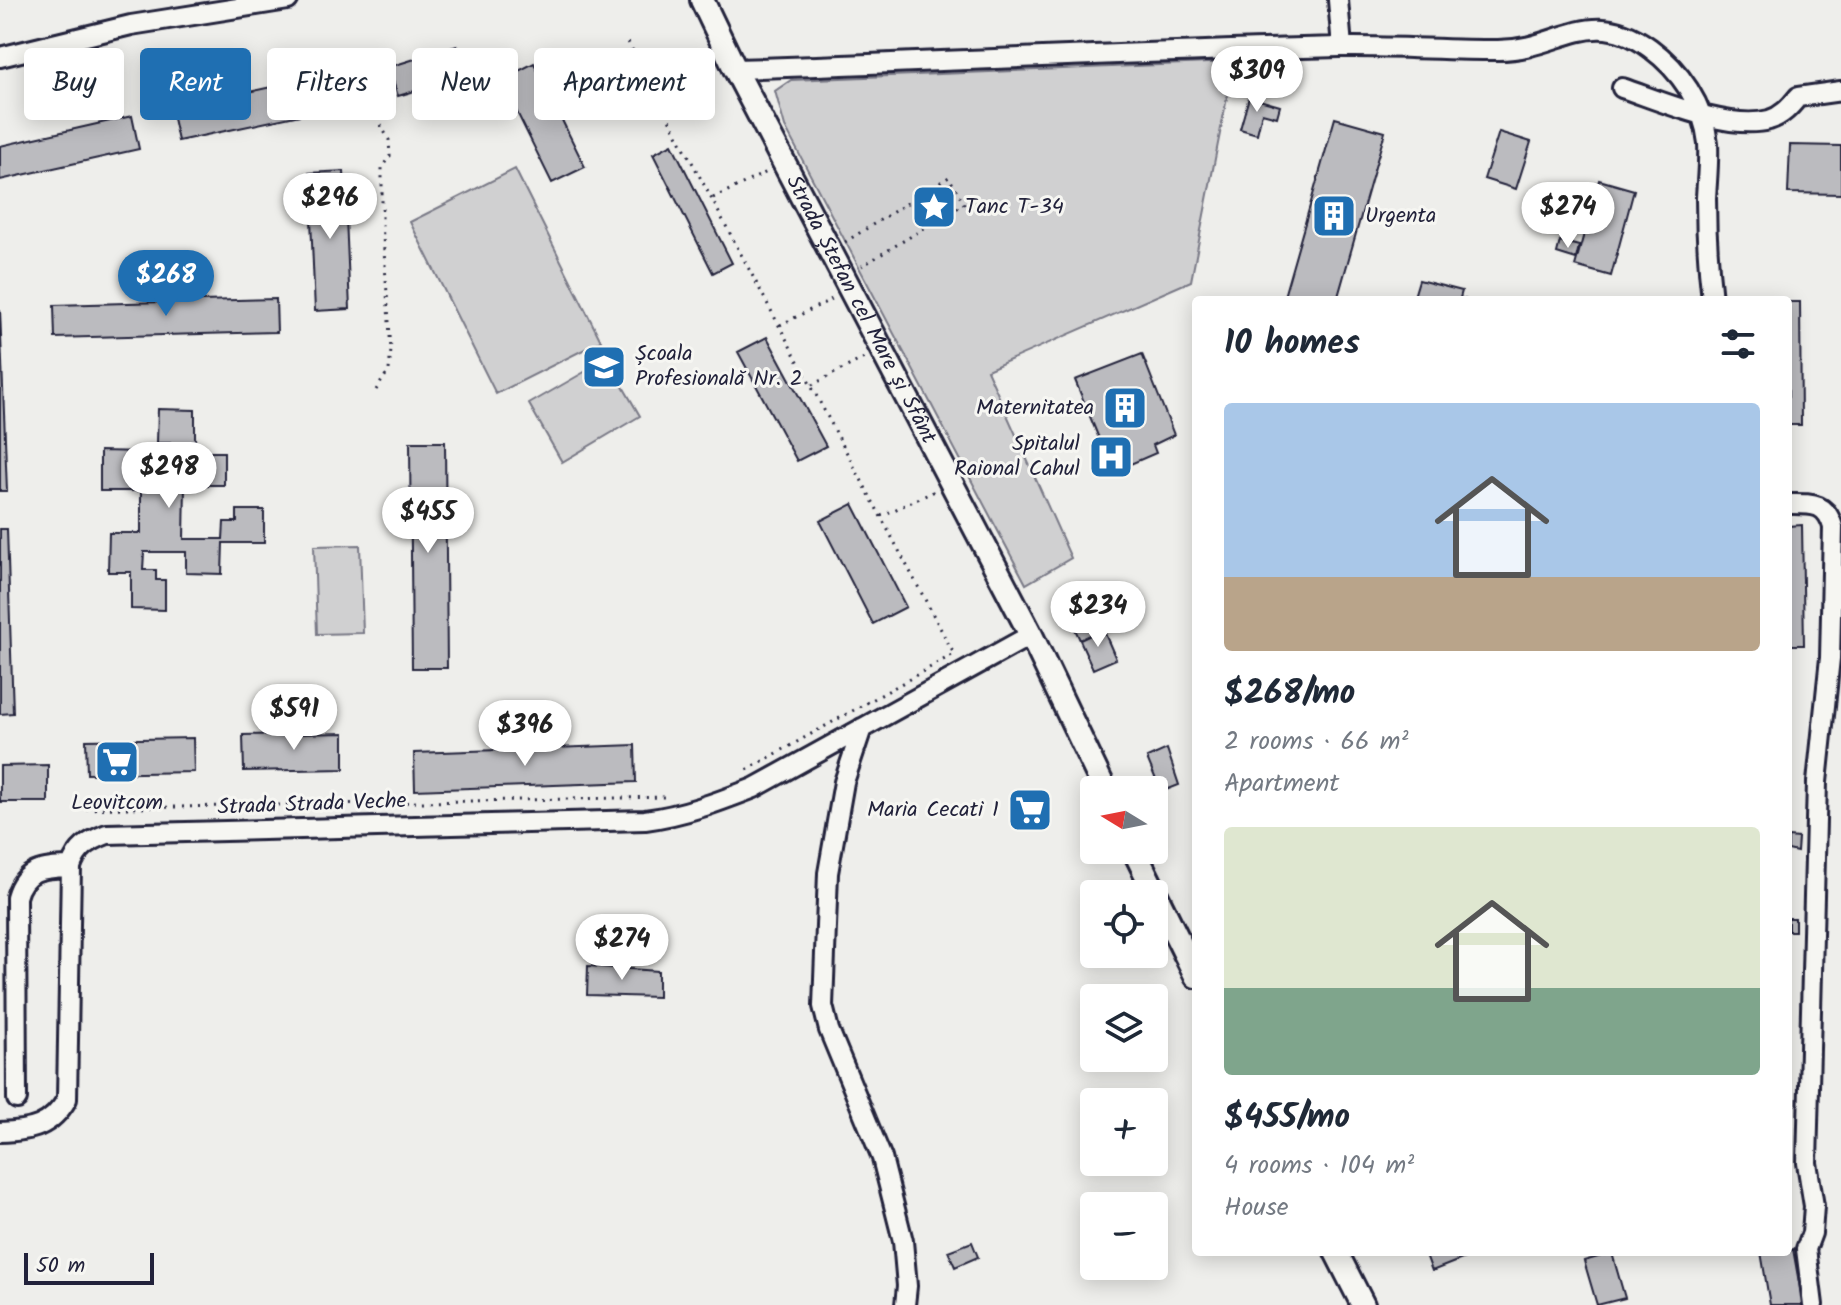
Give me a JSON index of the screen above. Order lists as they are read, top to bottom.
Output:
{
  "streets": {
    "main road": ["Strada Ștefan cel Mare și Sfânt"],
    "street": ["Strada Strada Veche"]
  },
  "crossings": [
    ["Strada Ștefan cel Mare și Sfânt", "Strada Strada Veche"]
  ],
  "places": {
    "place": ["Tanc T-34"],
    "building": ["Urgenta", "Maternitatea"],
    "school or university": ["Școala Profesională Nr. 2"],
    "hospital": ["Spitalul Raional Cahul"],
    "supermarket": ["Leovitcom", "Maria Cecati 1"]
  },
  "scale_bar": "50 m",
  "north": "left",
  "page": {
    "price": [
      "$309",
      "$296",
      "$274",
      "$268",
      "$298",
      "$455",
      "$234",
      "$591",
      "$396",
      "$274"
    ],
    "chip": [
      "Buy",
      "Rent",
      "Filters",
      "New",
      "Apartment"
    ],
    "heading": "10 homes",
    "list": [
      {
        "name": "$268/mo",
        "note": "2 rooms · 66 m² · Apartment"
      },
      {
        "name": "$455/mo",
        "note": "4 rooms · 104 m² · House"
      }
    ],
    "map_buttons": ["+", "−"],
    "scale": "50 m"
  }
}
